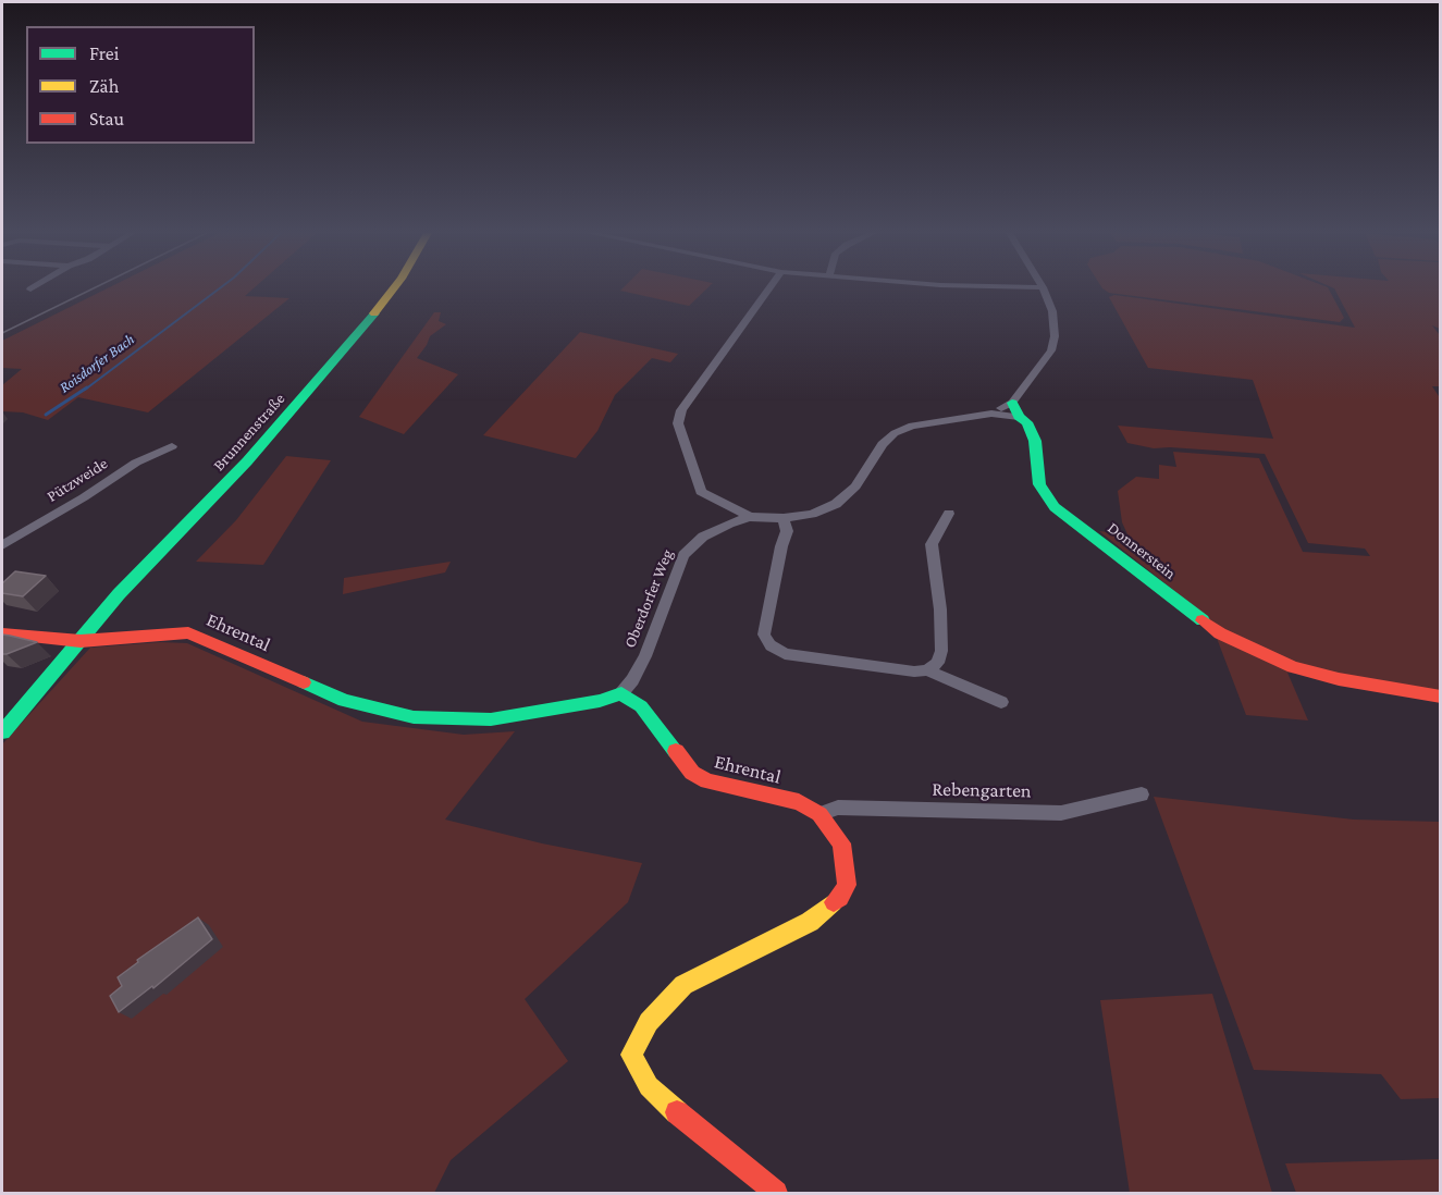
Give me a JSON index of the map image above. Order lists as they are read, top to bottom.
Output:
{
  "streets": {
    "street": [
      "Brunnenstraße",
      "Pützweide",
      "Donnerstein",
      "Oberdorfer Weg",
      "Ehrental",
      "Rebengarten"
    ]
  },
  "crossings": [
    ["Brunnenstraße", "Ehrental"],
    ["Donnerstein", "Oberdorfer Weg"],
    ["Oberdorfer Weg", "Ehrental"],
    ["Ehrental", "Rebengarten"]
  ],
  "water": ["Roisdorfer Bach"],
  "legend": ["Frei", "Zäh", "Stau"]
}
